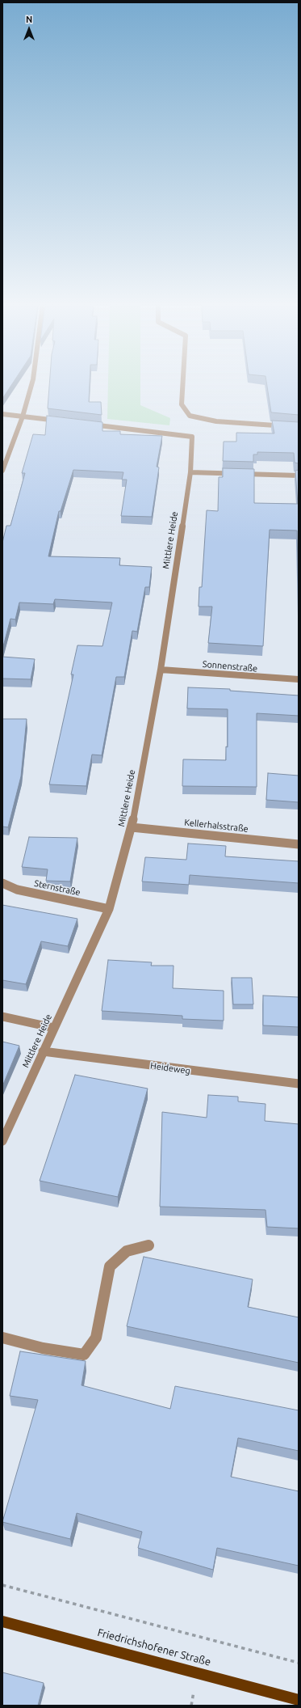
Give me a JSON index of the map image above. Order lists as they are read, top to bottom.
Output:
{
  "streets": {
    "main road": ["Friedrichshofener Straße"],
    "street": [
      "Mittlere Heide",
      "Sonnenstraße",
      "Kellerhalsstraße",
      "Sternstraße",
      "Heideweg"
    ]
  },
  "crossings": [
    ["Mittlere Heide", "Sonnenstraße"],
    ["Mittlere Heide", "Kellerhalsstraße"],
    ["Mittlere Heide", "Sternstraße"],
    ["Mittlere Heide", "Heideweg"]
  ],
  "north": "top"
}
